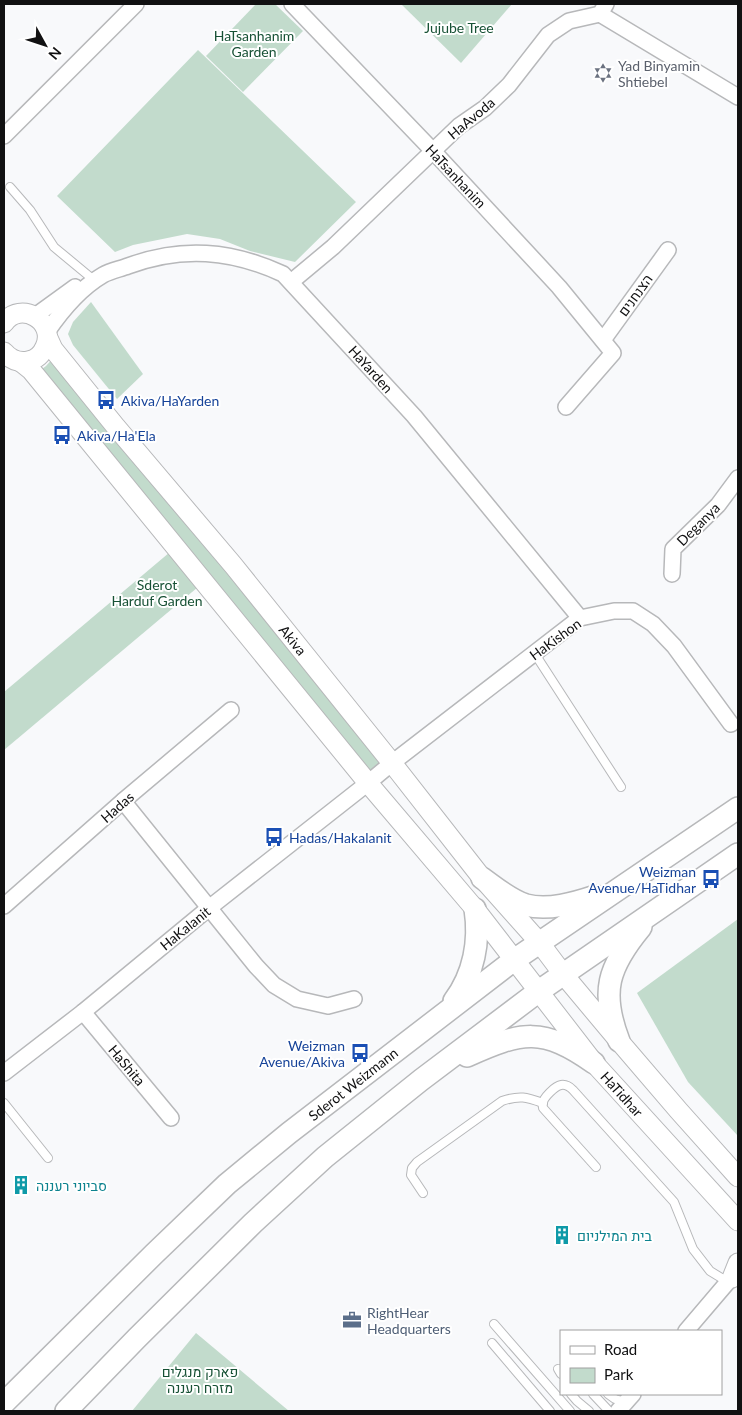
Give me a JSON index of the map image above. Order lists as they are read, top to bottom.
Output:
{
  "streets": {
    "main road": ["Sderot Weizmann"],
    "street": [
      "HaAvoda",
      "HaTsanhanim",
      "הצנחנים",
      "HaYarden",
      "Deganya",
      "HaKishon",
      "Akiva",
      "Hadas",
      "HaKalanit",
      "HaShita",
      "HaTidhar"
    ]
  },
  "crossings": [
    ["HaAvoda", "HaTsanhanim"],
    ["HaAvoda", "HaYarden"],
    ["HaTsanhanim", "הצנחנים"],
    ["HaYarden", "HaKishon"],
    ["HaYarden", "Akiva"],
    ["HaKishon", "Akiva"],
    ["HaKishon", "HaKalanit"],
    ["Akiva", "Sderot Weizmann"],
    ["HaKalanit", "HaShita"],
    ["Sderot Weizmann", "HaTidhar"]
  ],
  "parks": [
    "Jujube Tree",
    "HaTsanhanim Garden",
    "Sderot Harduf Garden",
    "פארק מנגלים מזרח רעננה"
  ],
  "places": {
    "synagogue": ["Yad Binyamin Shtiebel"],
    "bus stop": [
      "Akiva/HaYarden",
      "Akiva/Ha'Ela",
      "Hadas/Hakalanit",
      "Weizman Avenue/HaTidhar",
      "Weizman Avenue/Akiva"
    ],
    "building": ["סביוני רעננה", "בית המילניום"],
    "office": ["RightHear Headquarters"]
  },
  "legend": ["Road", "Park"],
  "north": "bottom right"
}
